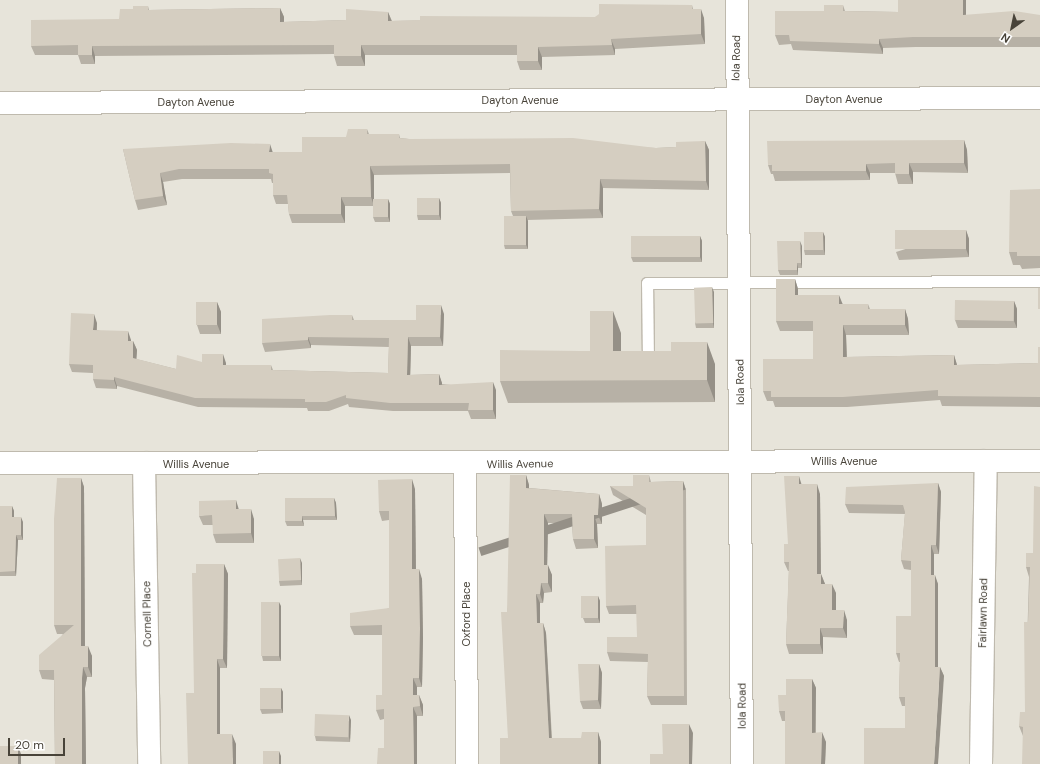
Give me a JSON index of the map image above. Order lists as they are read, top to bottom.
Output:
{
  "streets": {
    "street": [
      "Iola Road",
      "Dayton Avenue",
      "Willis Avenue",
      "Fairlawn Road",
      "Cornell Place",
      "Oxford Place"
    ]
  },
  "crossings": [
    ["Iola Road", "Dayton Avenue"],
    ["Iola Road", "Willis Avenue"],
    ["Willis Avenue", "Fairlawn Road"],
    ["Willis Avenue", "Cornell Place"],
    ["Willis Avenue", "Oxford Place"]
  ],
  "scale_bar": "20 m",
  "north": "bottom left"
}
